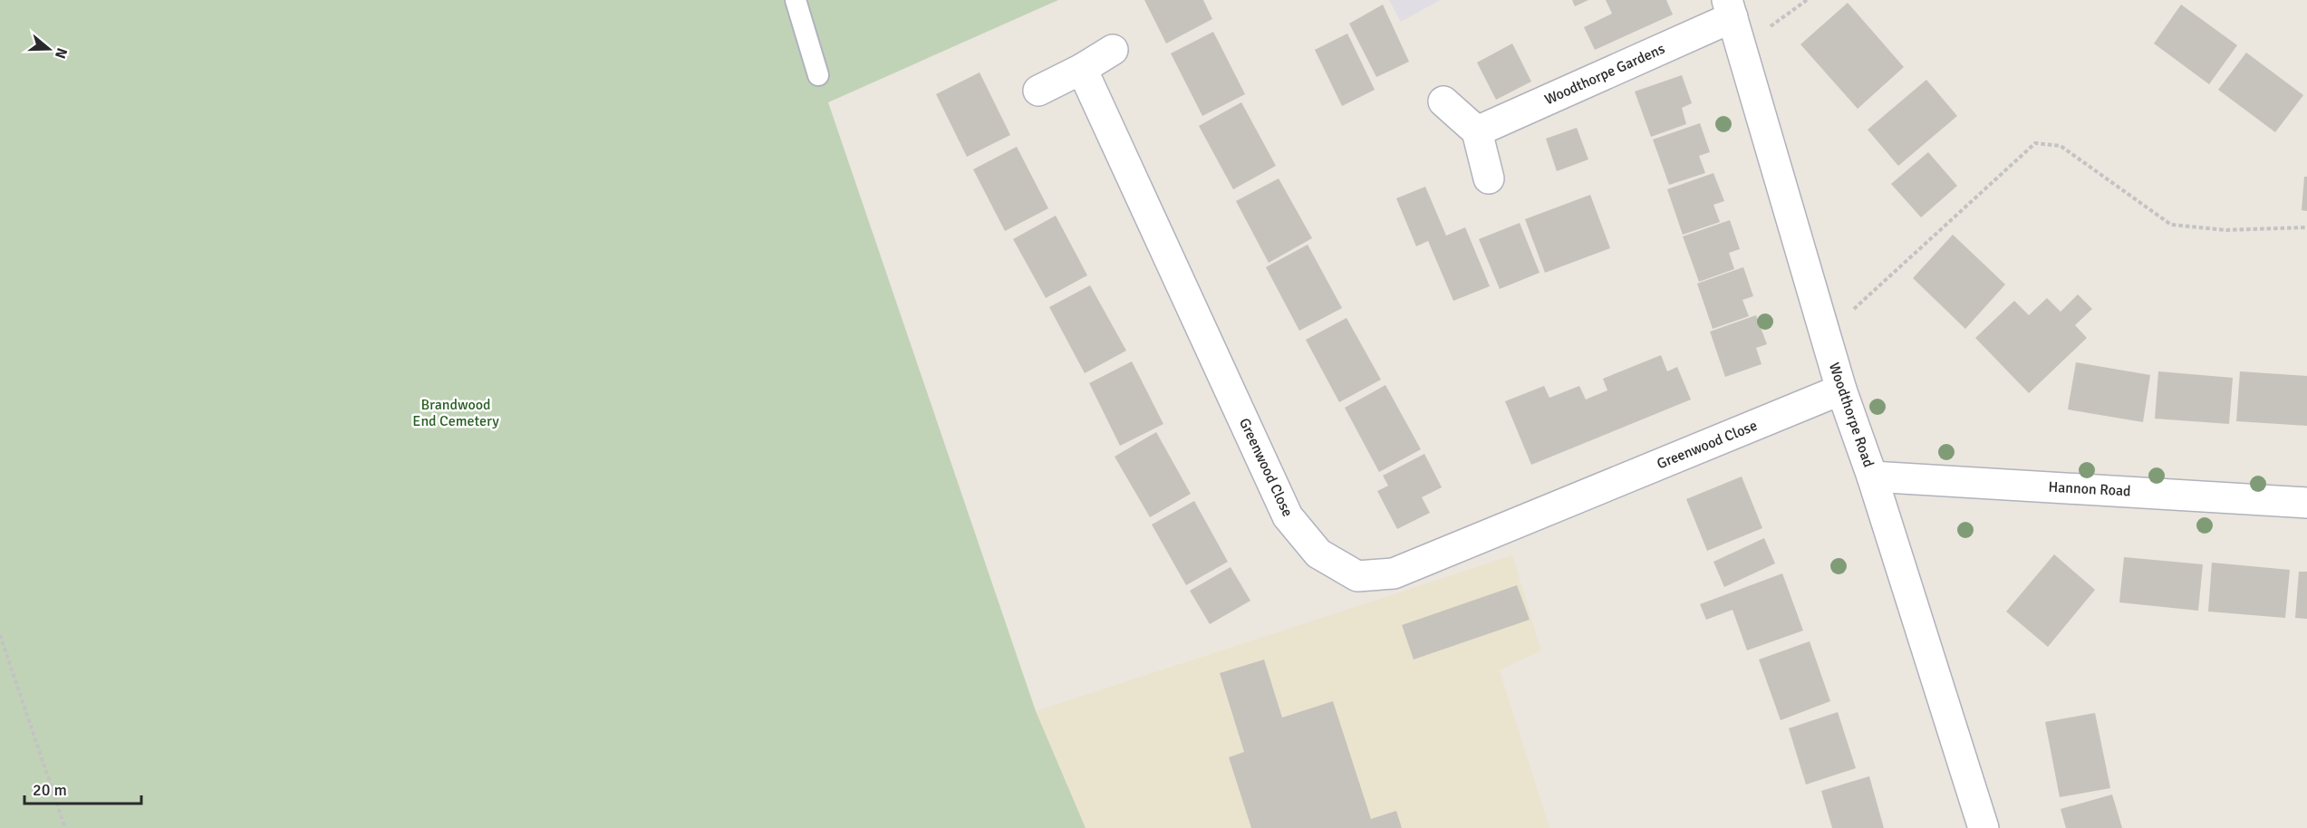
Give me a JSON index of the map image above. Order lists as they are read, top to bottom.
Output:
{
  "streets": {
    "street": [
      "Woodthorpe Gardens",
      "Woodthorpe Road",
      "Greenwood Close",
      "Hannon Road"
    ]
  },
  "crossings": [
    ["Woodthorpe Gardens", "Woodthorpe Road"],
    ["Woodthorpe Road", "Greenwood Close"],
    ["Woodthorpe Road", "Hannon Road"]
  ],
  "parks": ["Brandwood End Cemetery"],
  "scale_bar": "20 m",
  "north": "right"
}
